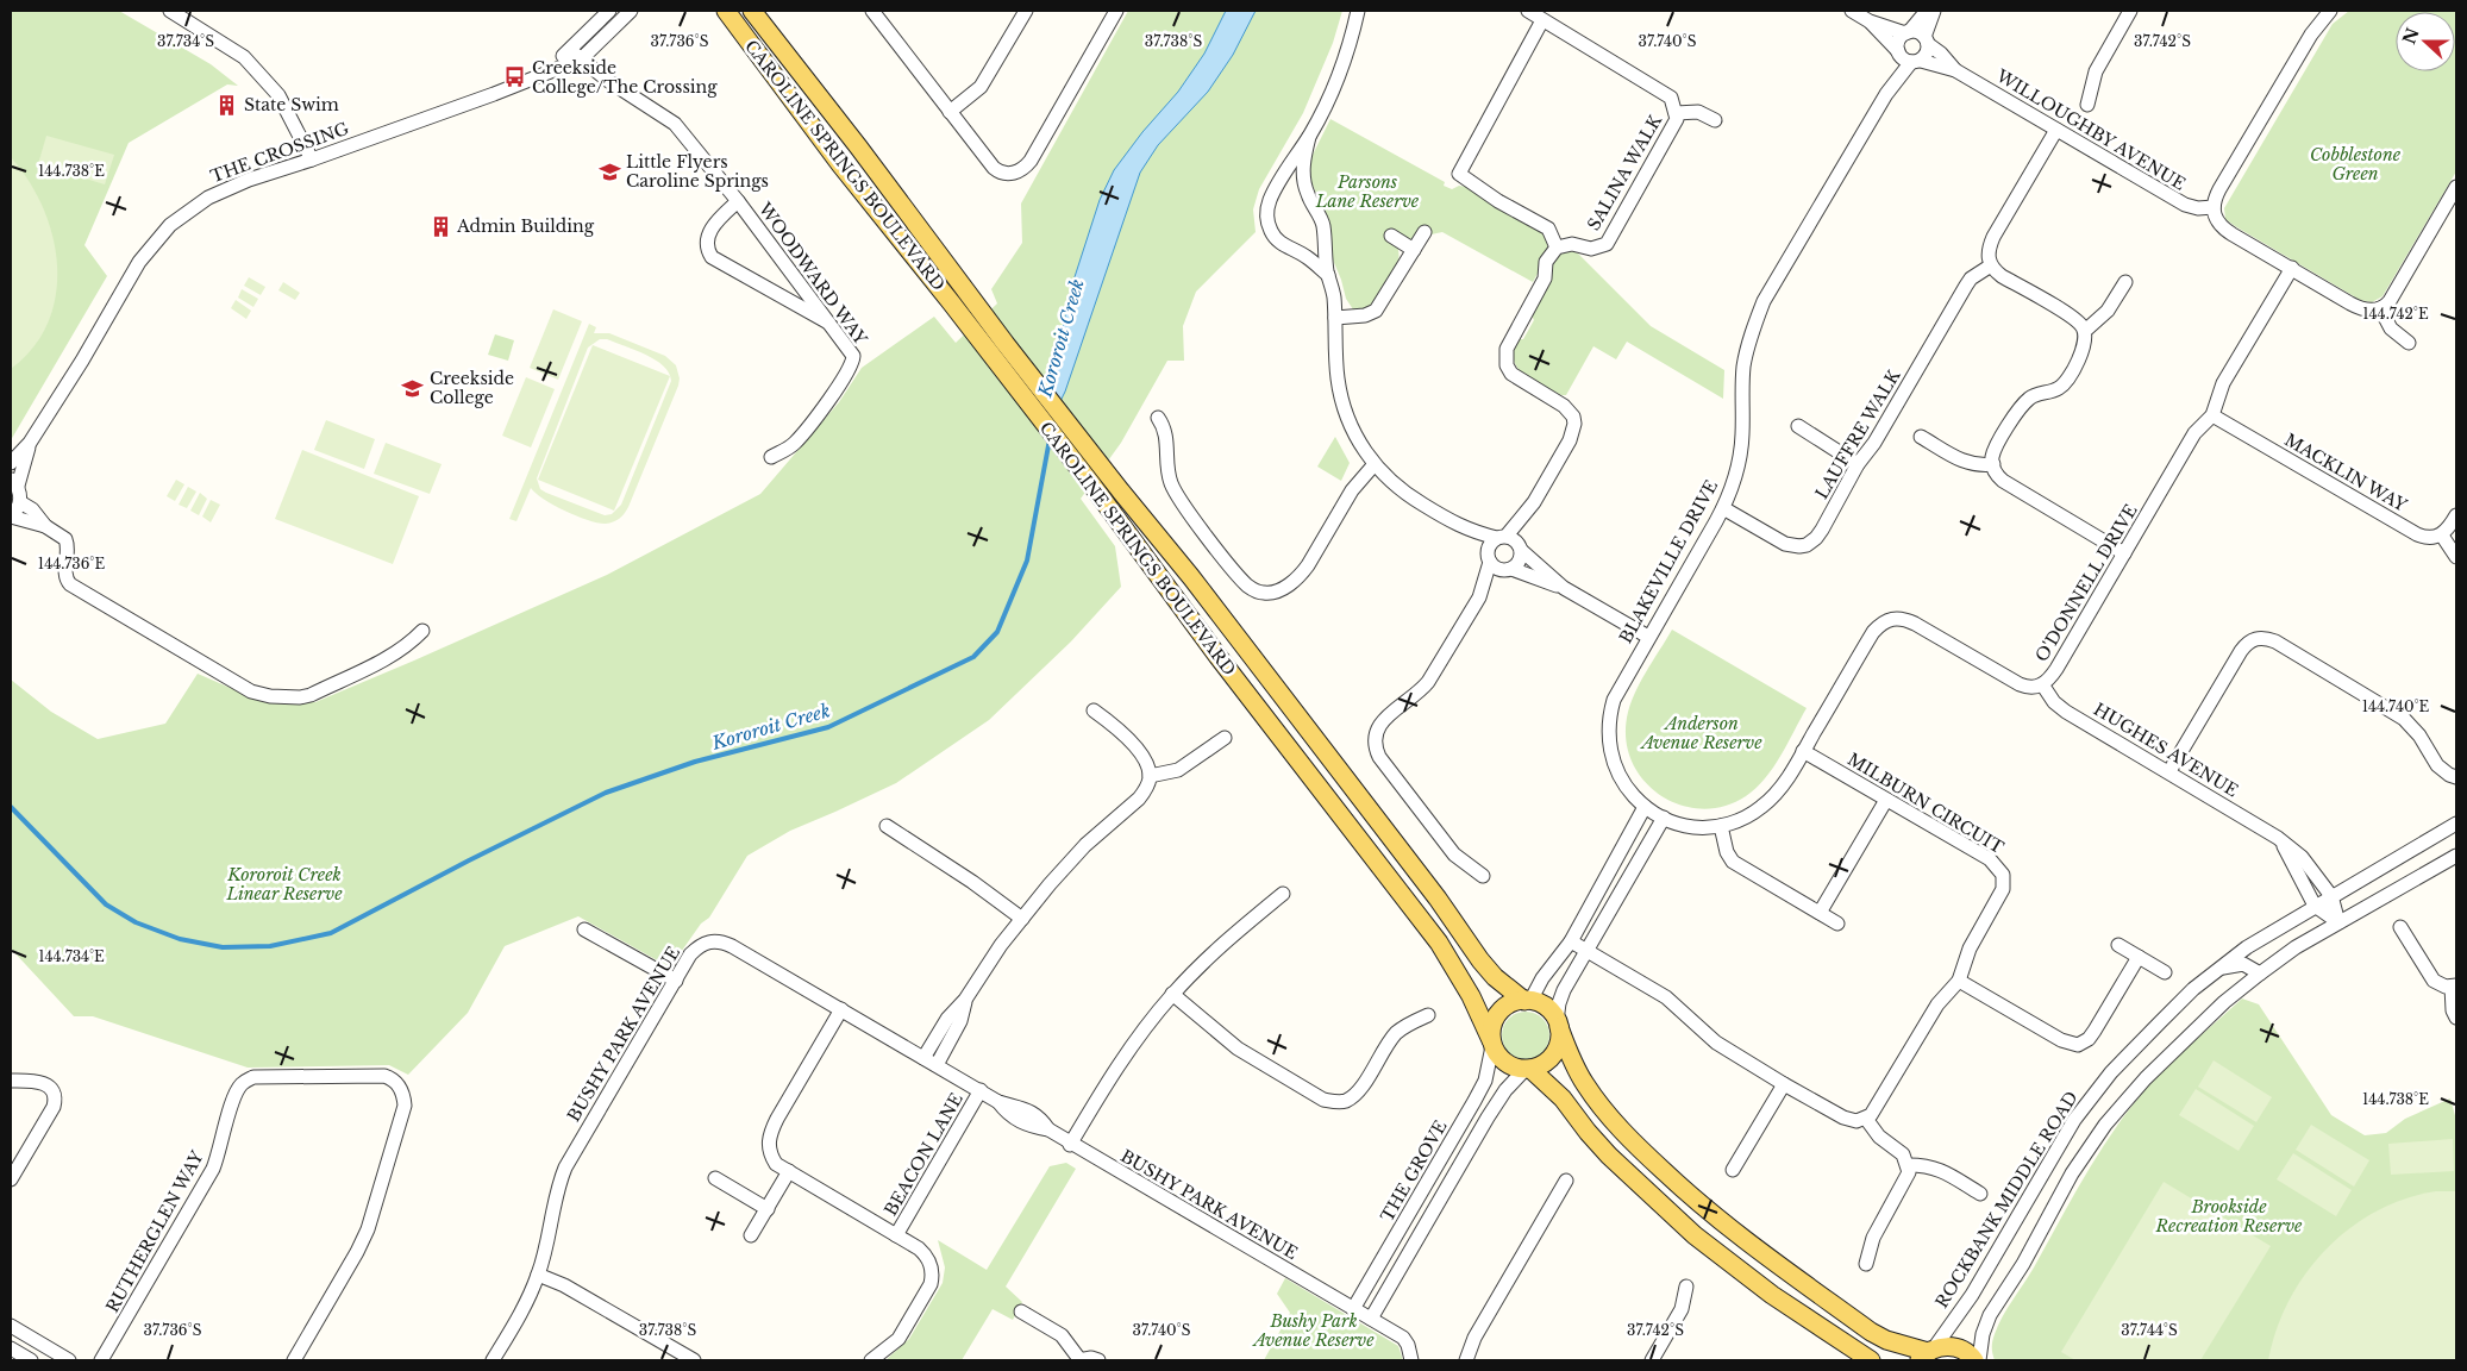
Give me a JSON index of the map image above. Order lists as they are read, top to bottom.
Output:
{
  "streets": {
    "main road": ["CAROLINE SPRINGS BOULEVARD"],
    "street": [
      "WILLOUGHBY AVENUE",
      "THE CROSSING",
      "SALINA WALK",
      "WOODWARD WAY",
      "LAUFFRE WALK",
      "MACKLIN WAY",
      "BLAKEVILLE DRIVE",
      "O'DONNELL DRIVE",
      "HUGHES AVENUE",
      "MILBURN CIRCUIT",
      "BUSHY PARK AVENUE",
      "BEACON LANE",
      "THE GROVE",
      "ROCKBANK MIDDLE ROAD",
      "RUTHERGLEN WAY"
    ]
  },
  "crossings": [
    ["WILLOUGHBY AVENUE", "BLAKEVILLE DRIVE"],
    ["THE CROSSING", "WOODWARD WAY"],
    ["CAROLINE SPRINGS BOULEVARD", "THE GROVE"],
    ["LAUFFRE WALK", "BLAKEVILLE DRIVE"],
    ["MACKLIN WAY", "O'DONNELL DRIVE"],
    ["BLAKEVILLE DRIVE", "O'DONNELL DRIVE"],
    ["O'DONNELL DRIVE", "HUGHES AVENUE"],
    ["O'DONNELL DRIVE", "MILBURN CIRCUIT"],
    ["HUGHES AVENUE", "ROCKBANK MIDDLE ROAD"],
    ["BUSHY PARK AVENUE", "BEACON LANE"],
    ["BUSHY PARK AVENUE", "THE GROVE"]
  ],
  "water": ["Kororoit Creek"],
  "parks": [
    "Cobblestone Green",
    "Parsons Lane Reserve",
    "Anderson Avenue Reserve",
    "Kororoit Creek Linear Reserve",
    "Brookside Recreation Reserve",
    "Bushy Park Avenue Reserve"
  ],
  "places": {
    "bus stop": ["Creekside College/The Crossing"],
    "building": ["State Swim", "Admin Building"],
    "school or university": ["Little Flyers Caroline Springs", "Creekside College"]
  },
  "north": "left",
  "coordinates": [
    "37.734°S",
    "37.736°S",
    "37.738°S",
    "37.740°S",
    "37.742°S",
    "144.738°E",
    "144.742°E",
    "144.736°E",
    "144.740°E",
    "144.734°E",
    "37.744°S"
  ]
}
